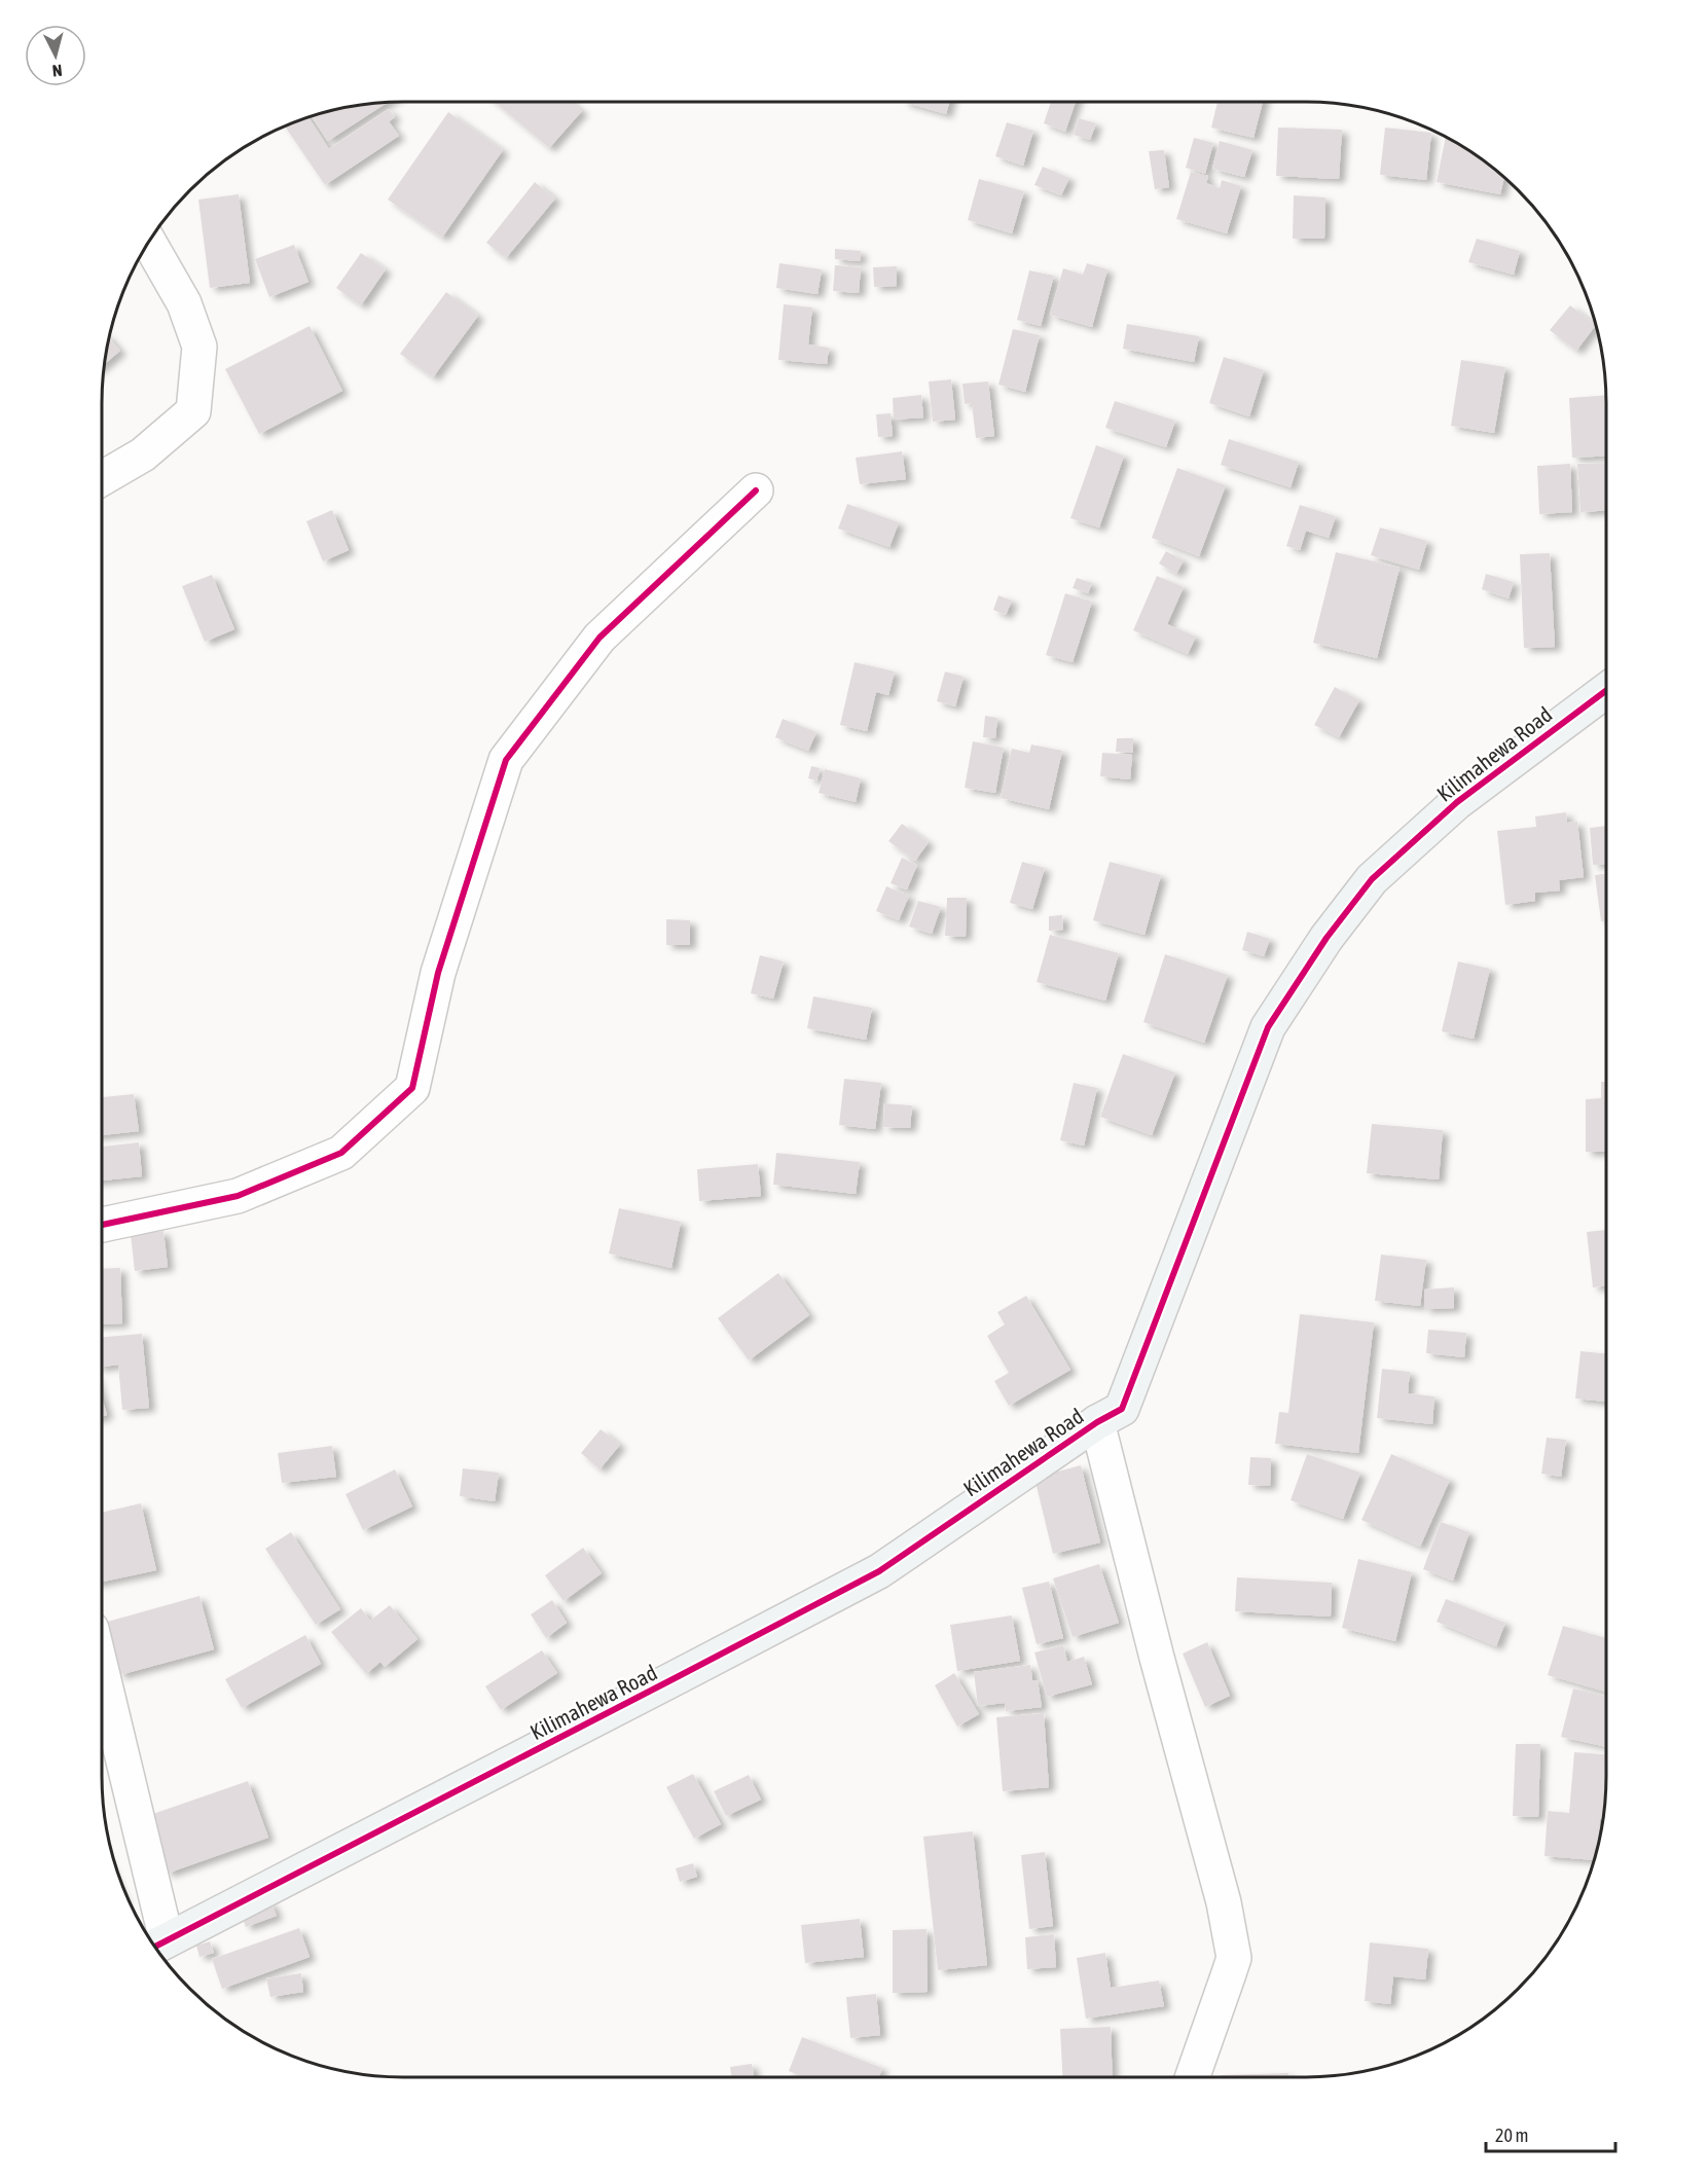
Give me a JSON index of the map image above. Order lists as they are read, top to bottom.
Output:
{
  "streets": {
    "street": ["Kilimahewa Road"]
  },
  "scale_bar": "20 m",
  "north": "bottom"
}
